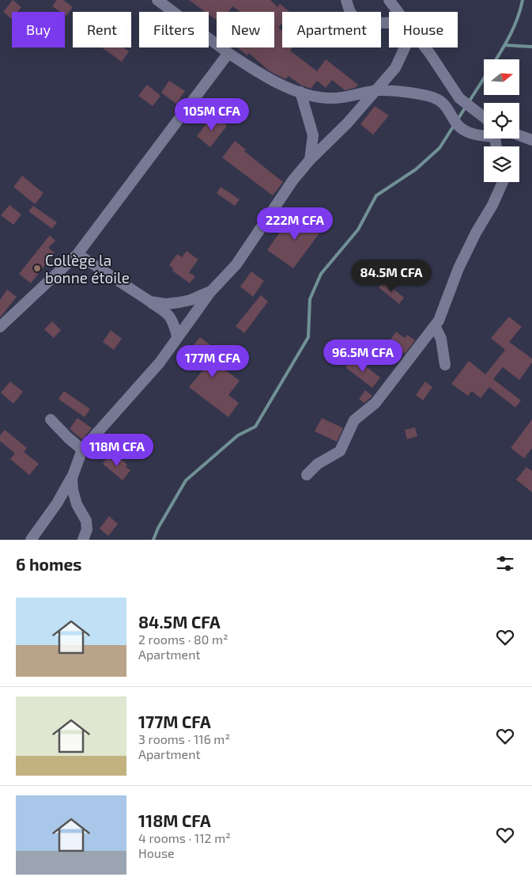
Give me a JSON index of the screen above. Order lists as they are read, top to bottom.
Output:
{
  "places": ["Collège la bonne étoile"],
  "north": "right",
  "page": {
    "chip": [
      "Buy",
      "Rent",
      "Filters",
      "New",
      "Apartment",
      "House"
    ],
    "price": [
      "105M CFA",
      "222M CFA",
      "84.5M CFA",
      "96.5M CFA",
      "177M CFA",
      "118M CFA"
    ],
    "heading": "6 homes",
    "list": [
      {
        "name": "84.5M CFA",
        "note": "2 rooms · 80 m² · Apartment"
      },
      {
        "name": "177M CFA",
        "note": "3 rooms · 116 m² · Apartment"
      },
      {
        "name": "118M CFA",
        "note": "4 rooms · 112 m² · House"
      }
    ]
  }
}
